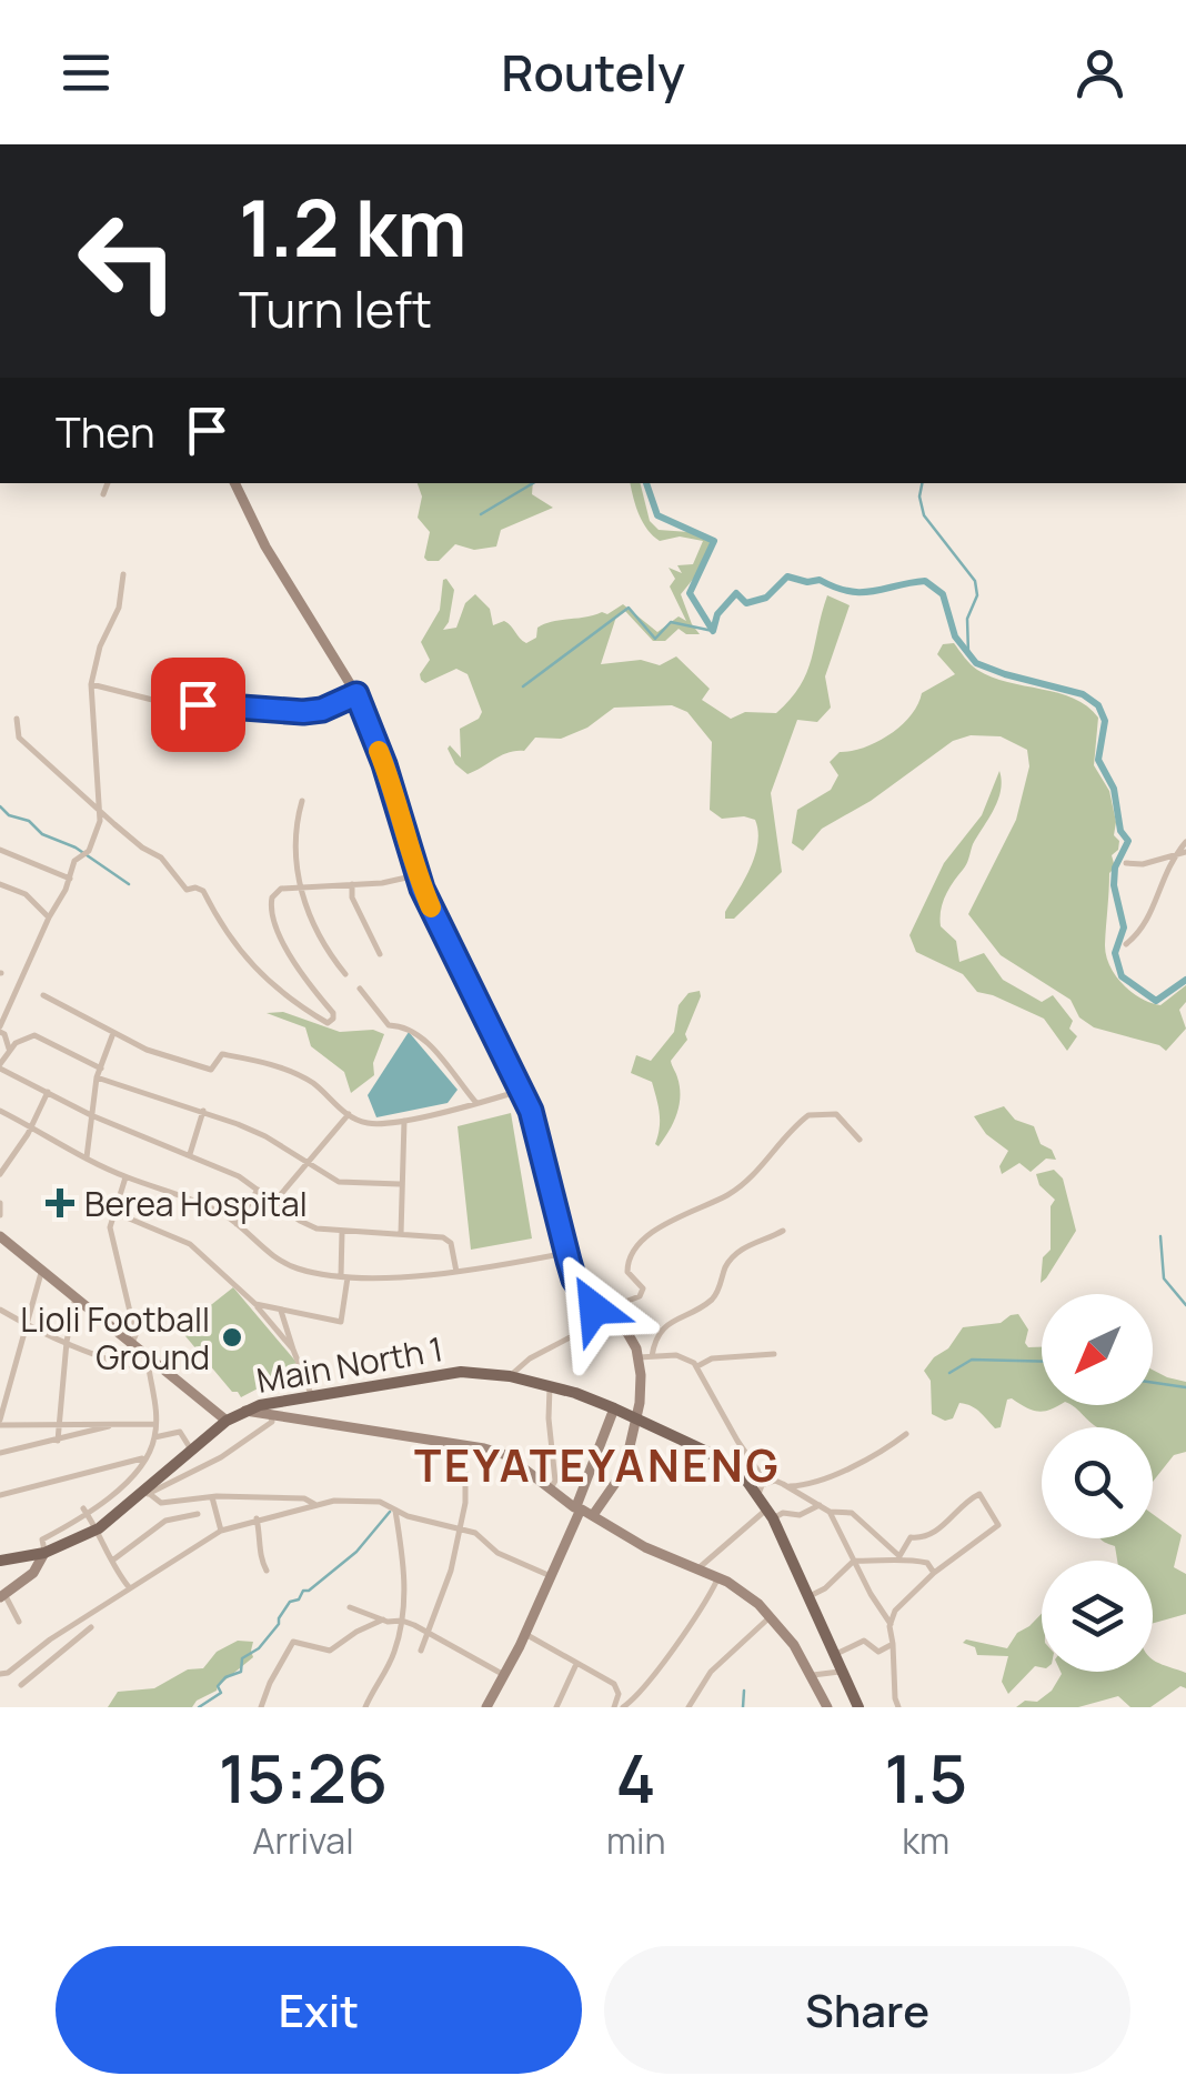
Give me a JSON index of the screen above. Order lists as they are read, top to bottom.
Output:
{
  "streets": {
    "main road": ["Main North 1"]
  },
  "districts": ["TEYATEYANENG"],
  "places": {
    "health": ["Berea Hospital"],
    "other": ["Lioli Football Ground"]
  },
  "north": "bottom left",
  "page": {
    "header": "Routely",
    "turn": ["1.2 km", "Turn left"],
    "then": "Then",
    "eta": [
      "15:26",
      "Arrival",
      "4",
      "min",
      "1.5",
      "km"
    ],
    "buttons": ["Exit", "Share"]
  }
}
